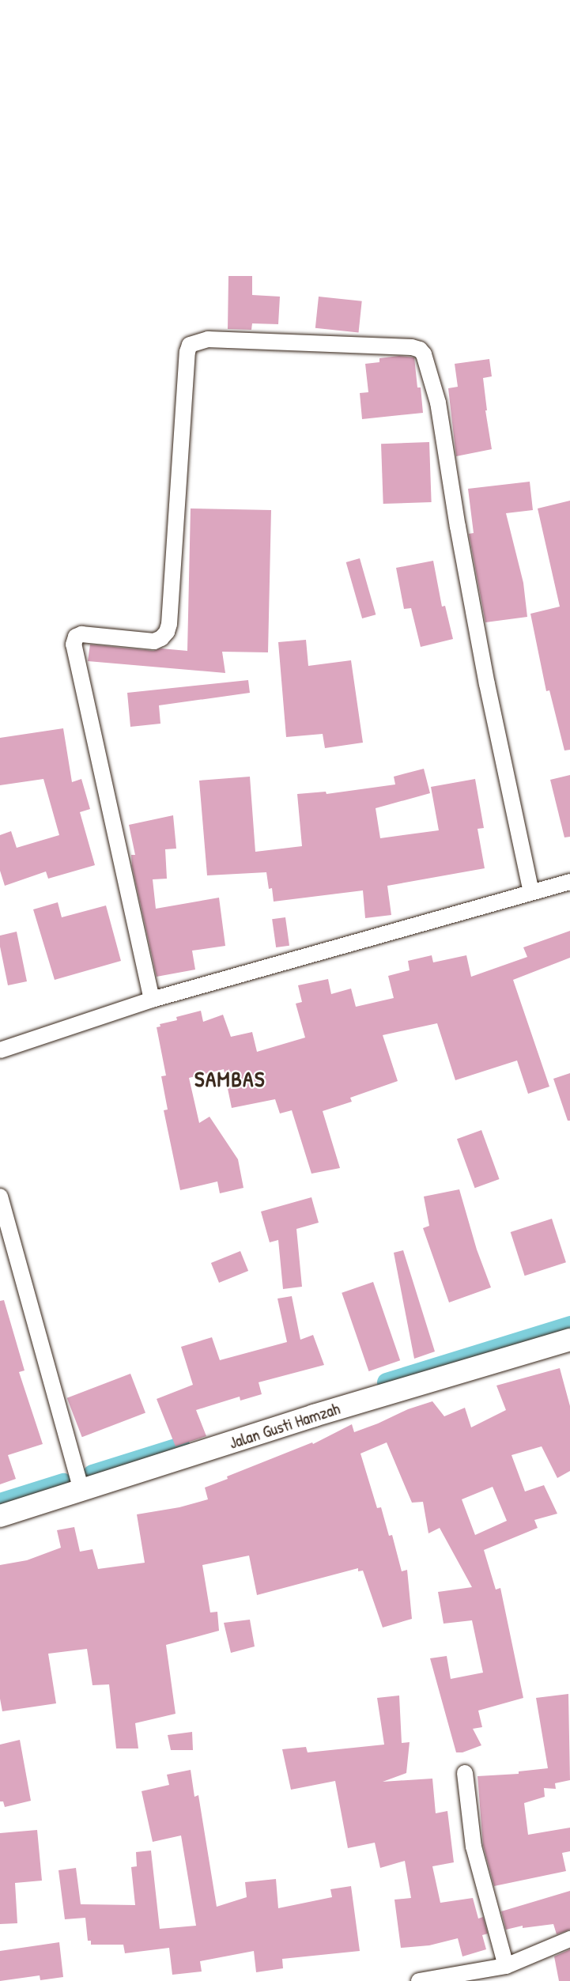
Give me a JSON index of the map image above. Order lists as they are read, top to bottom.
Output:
{
  "streets": {
    "street": ["Jalan Gusti Hamzah"]
  },
  "districts": ["SAMBAS"]
}
